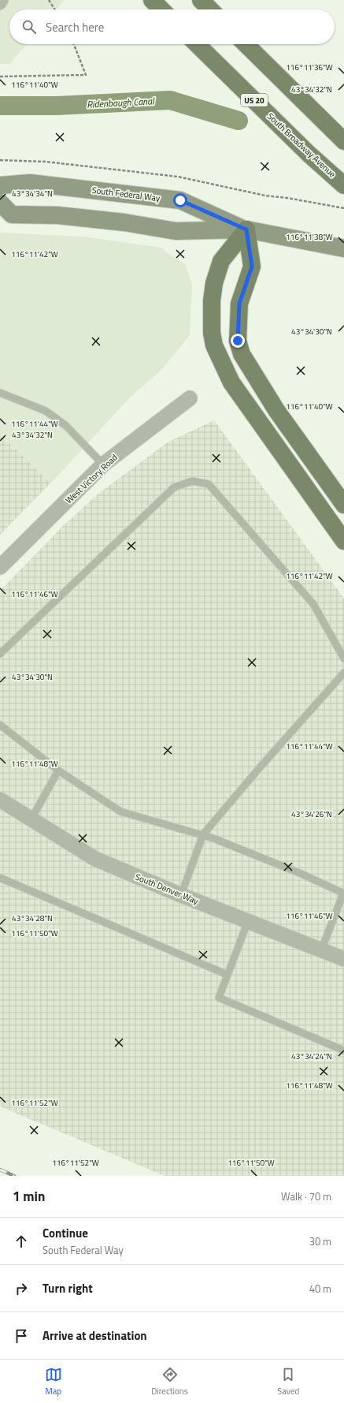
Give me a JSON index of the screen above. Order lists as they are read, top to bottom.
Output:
{
  "streets": {
    "main road": ["US 20", "South Broadway Avenue", "South Federal Way"],
    "street": ["West Victory Road", "South Denver Way"]
  },
  "water": ["Ridenbaugh Canal"],
  "page": {
    "search": "Search here",
    "heading": ["1 min", "Walk · 70 m"],
    "list": [
      ["Continue", "South Federal Way", "30 m"],
      ["Turn right", "40 m"],
      "Arrive at destination"
    ],
    "nav": ["Map", "Directions", "Saved"]
  },
  "coordinates": [
    "116°11'36\"W",
    "116°11'40\"W",
    "43°34'32\"N",
    "43°34'34\"N",
    "116°11'38\"W",
    "116°11'42\"W",
    "43°34'30\"N",
    "116°11'44\"W",
    "116°11'46\"W",
    "116°11'48\"W",
    "43°34'26\"N",
    "43°34'28\"N",
    "116°11'50\"W",
    "43°34'24\"N",
    "116°11'52\"W"
  ]
}
